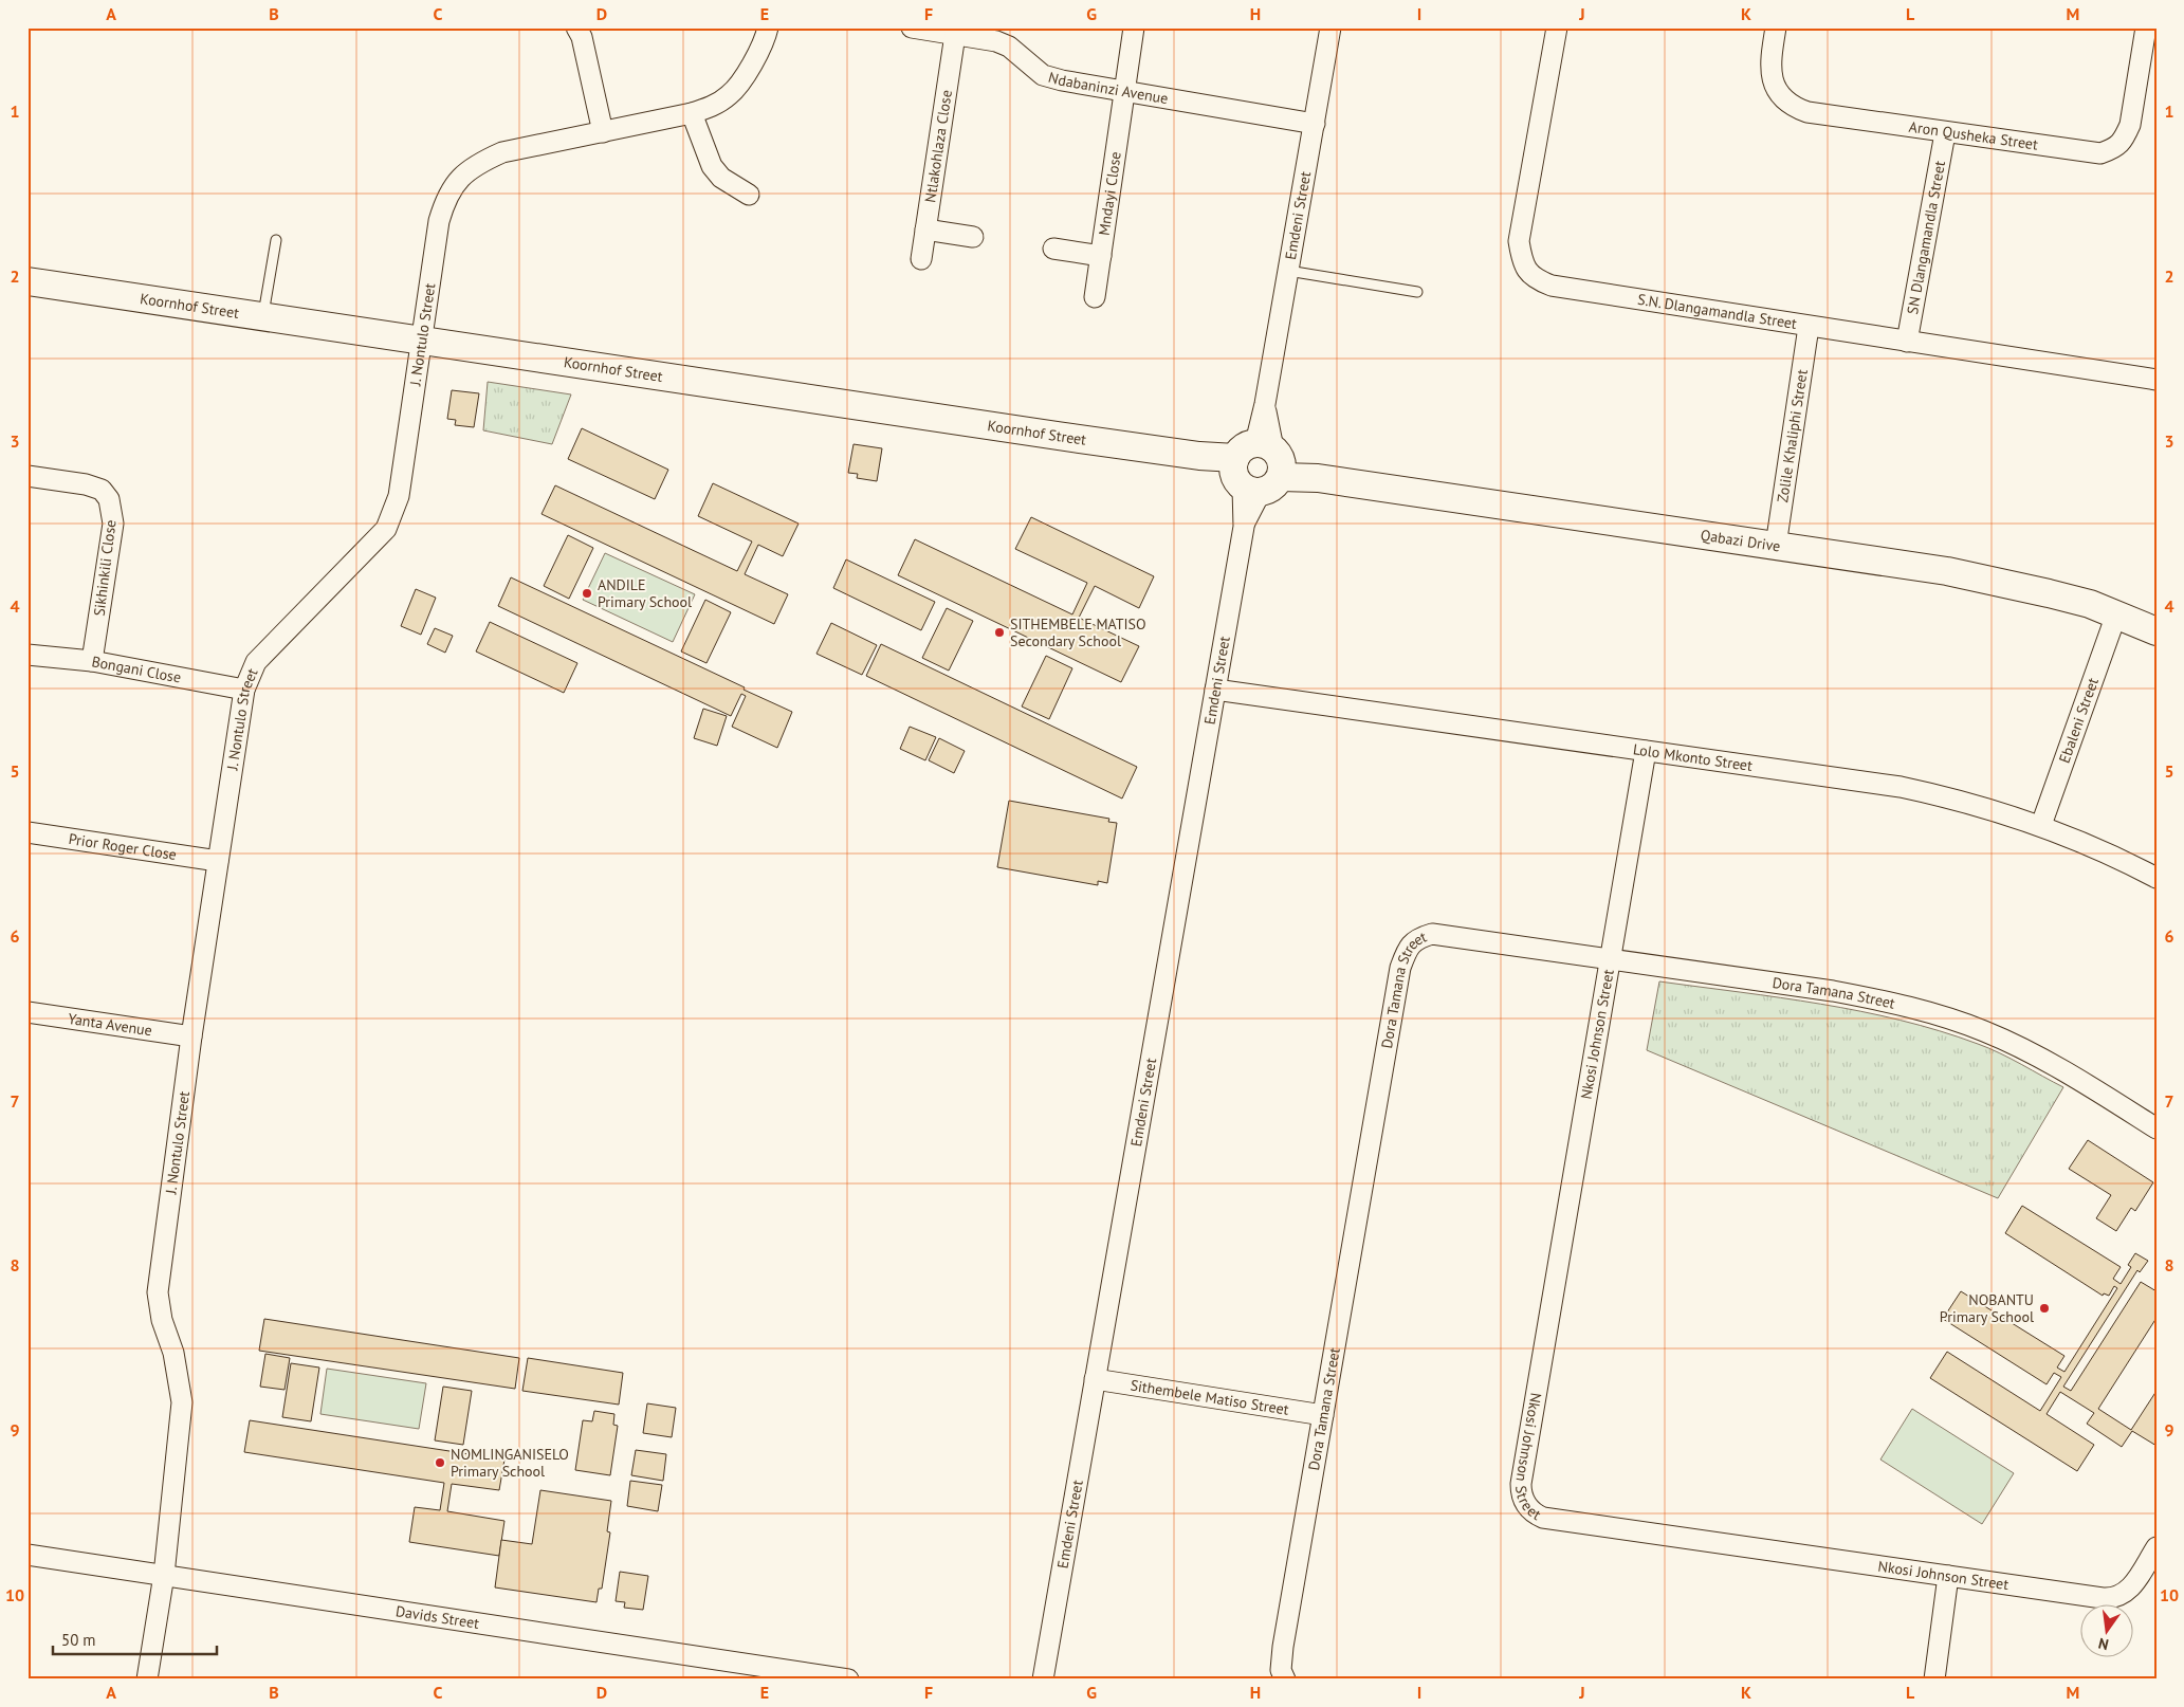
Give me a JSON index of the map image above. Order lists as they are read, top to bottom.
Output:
{
  "streets": {
    "street": [
      "Ndabaninzi Avenue",
      "Aron Qusheka Street",
      "Ntlakohlaza Close",
      "Mndayi Close",
      "Emdeni Street",
      "SN Dlangamandla Street",
      "Koornhof Street",
      "S.N. Dlangamandla Street",
      "J. Nontulo Street",
      "Zolile Khaliphi Street",
      "Qabazi Drive",
      "Sikhinkili Close",
      "Bongani Close",
      "Ebaleni Street",
      "Lolo Mkonto Street",
      "Prior Roger Close",
      "Dora Tamana Street",
      "Yanta Avenue",
      "Nkosi Johnson Street",
      "Sithembele Matiso Street",
      "Davids Street"
    ]
  },
  "crossings": [
    ["Ndabaninzi Avenue", "Ntlakohlaza Close"],
    ["Ndabaninzi Avenue", "Mndayi Close"],
    ["Ndabaninzi Avenue", "Emdeni Street"],
    ["Aron Qusheka Street", "SN Dlangamandla Street"],
    ["Emdeni Street", "Koornhof Street"],
    ["Emdeni Street", "Qabazi Drive"],
    ["Emdeni Street", "Lolo Mkonto Street"],
    ["Emdeni Street", "Sithembele Matiso Street"],
    ["SN Dlangamandla Street", "S.N. Dlangamandla Street"],
    ["Koornhof Street", "J. Nontulo Street"],
    ["Koornhof Street", "Qabazi Drive"],
    ["S.N. Dlangamandla Street", "Zolile Khaliphi Street"],
    ["J. Nontulo Street", "Bongani Close"],
    ["J. Nontulo Street", "Prior Roger Close"],
    ["J. Nontulo Street", "Yanta Avenue"],
    ["J. Nontulo Street", "Davids Street"],
    ["Zolile Khaliphi Street", "Qabazi Drive"],
    ["Qabazi Drive", "Ebaleni Street"],
    ["Sikhinkili Close", "Bongani Close"],
    ["Ebaleni Street", "Lolo Mkonto Street"],
    ["Lolo Mkonto Street", "Nkosi Johnson Street"],
    ["Dora Tamana Street", "Nkosi Johnson Street"],
    ["Dora Tamana Street", "Sithembele Matiso Street"]
  ],
  "places": [
    "ANDILE Primary School",
    "SITHEMBELE MATISO Secondary School",
    "NOBANTU Primary School",
    "NOMLINGANISELO Primary School"
  ],
  "scale_bar": "50 m",
  "north": "bottom",
  "grid": {
    "columns": [
      "A",
      "B",
      "C",
      "D",
      "E",
      "F",
      "G",
      "H",
      "I",
      "J",
      "K",
      "L",
      "M"
    ],
    "rows": [
      "1",
      "2",
      "3",
      "4",
      "5",
      "6",
      "7",
      "8",
      "9",
      "10"
    ]
  }
}
